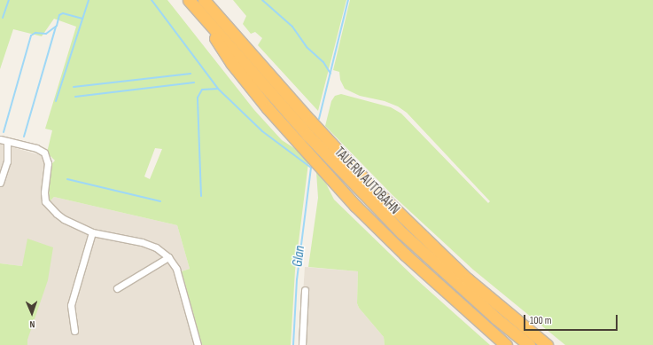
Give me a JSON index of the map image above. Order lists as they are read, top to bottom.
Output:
{
  "streets": {
    "highway": ["TAUERN AUTOBAHN"]
  },
  "water": ["Glan"],
  "scale_bar": "100 m",
  "north": "bottom"
}
